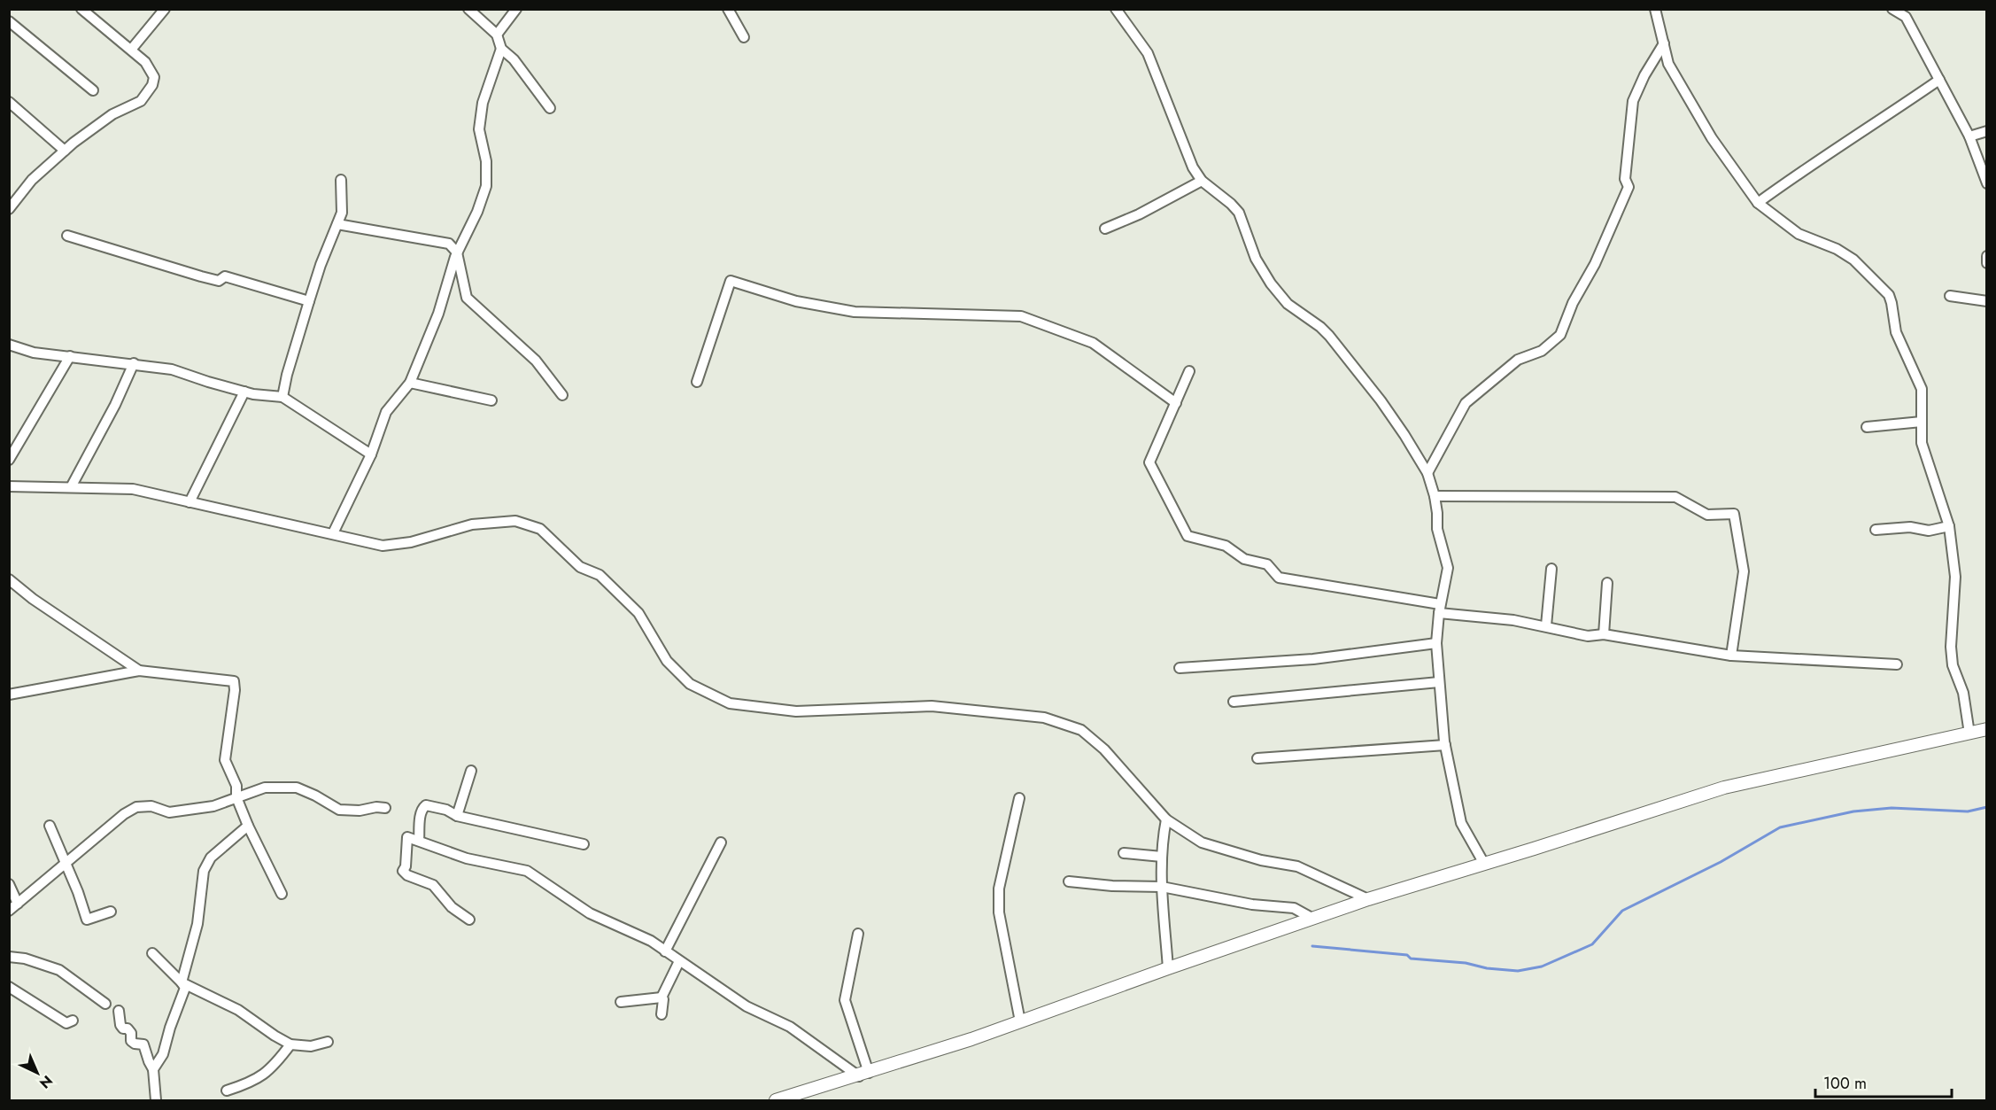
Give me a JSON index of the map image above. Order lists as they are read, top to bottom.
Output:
{
  "scale_bar": "100 m",
  "north": "bottom right"
}
